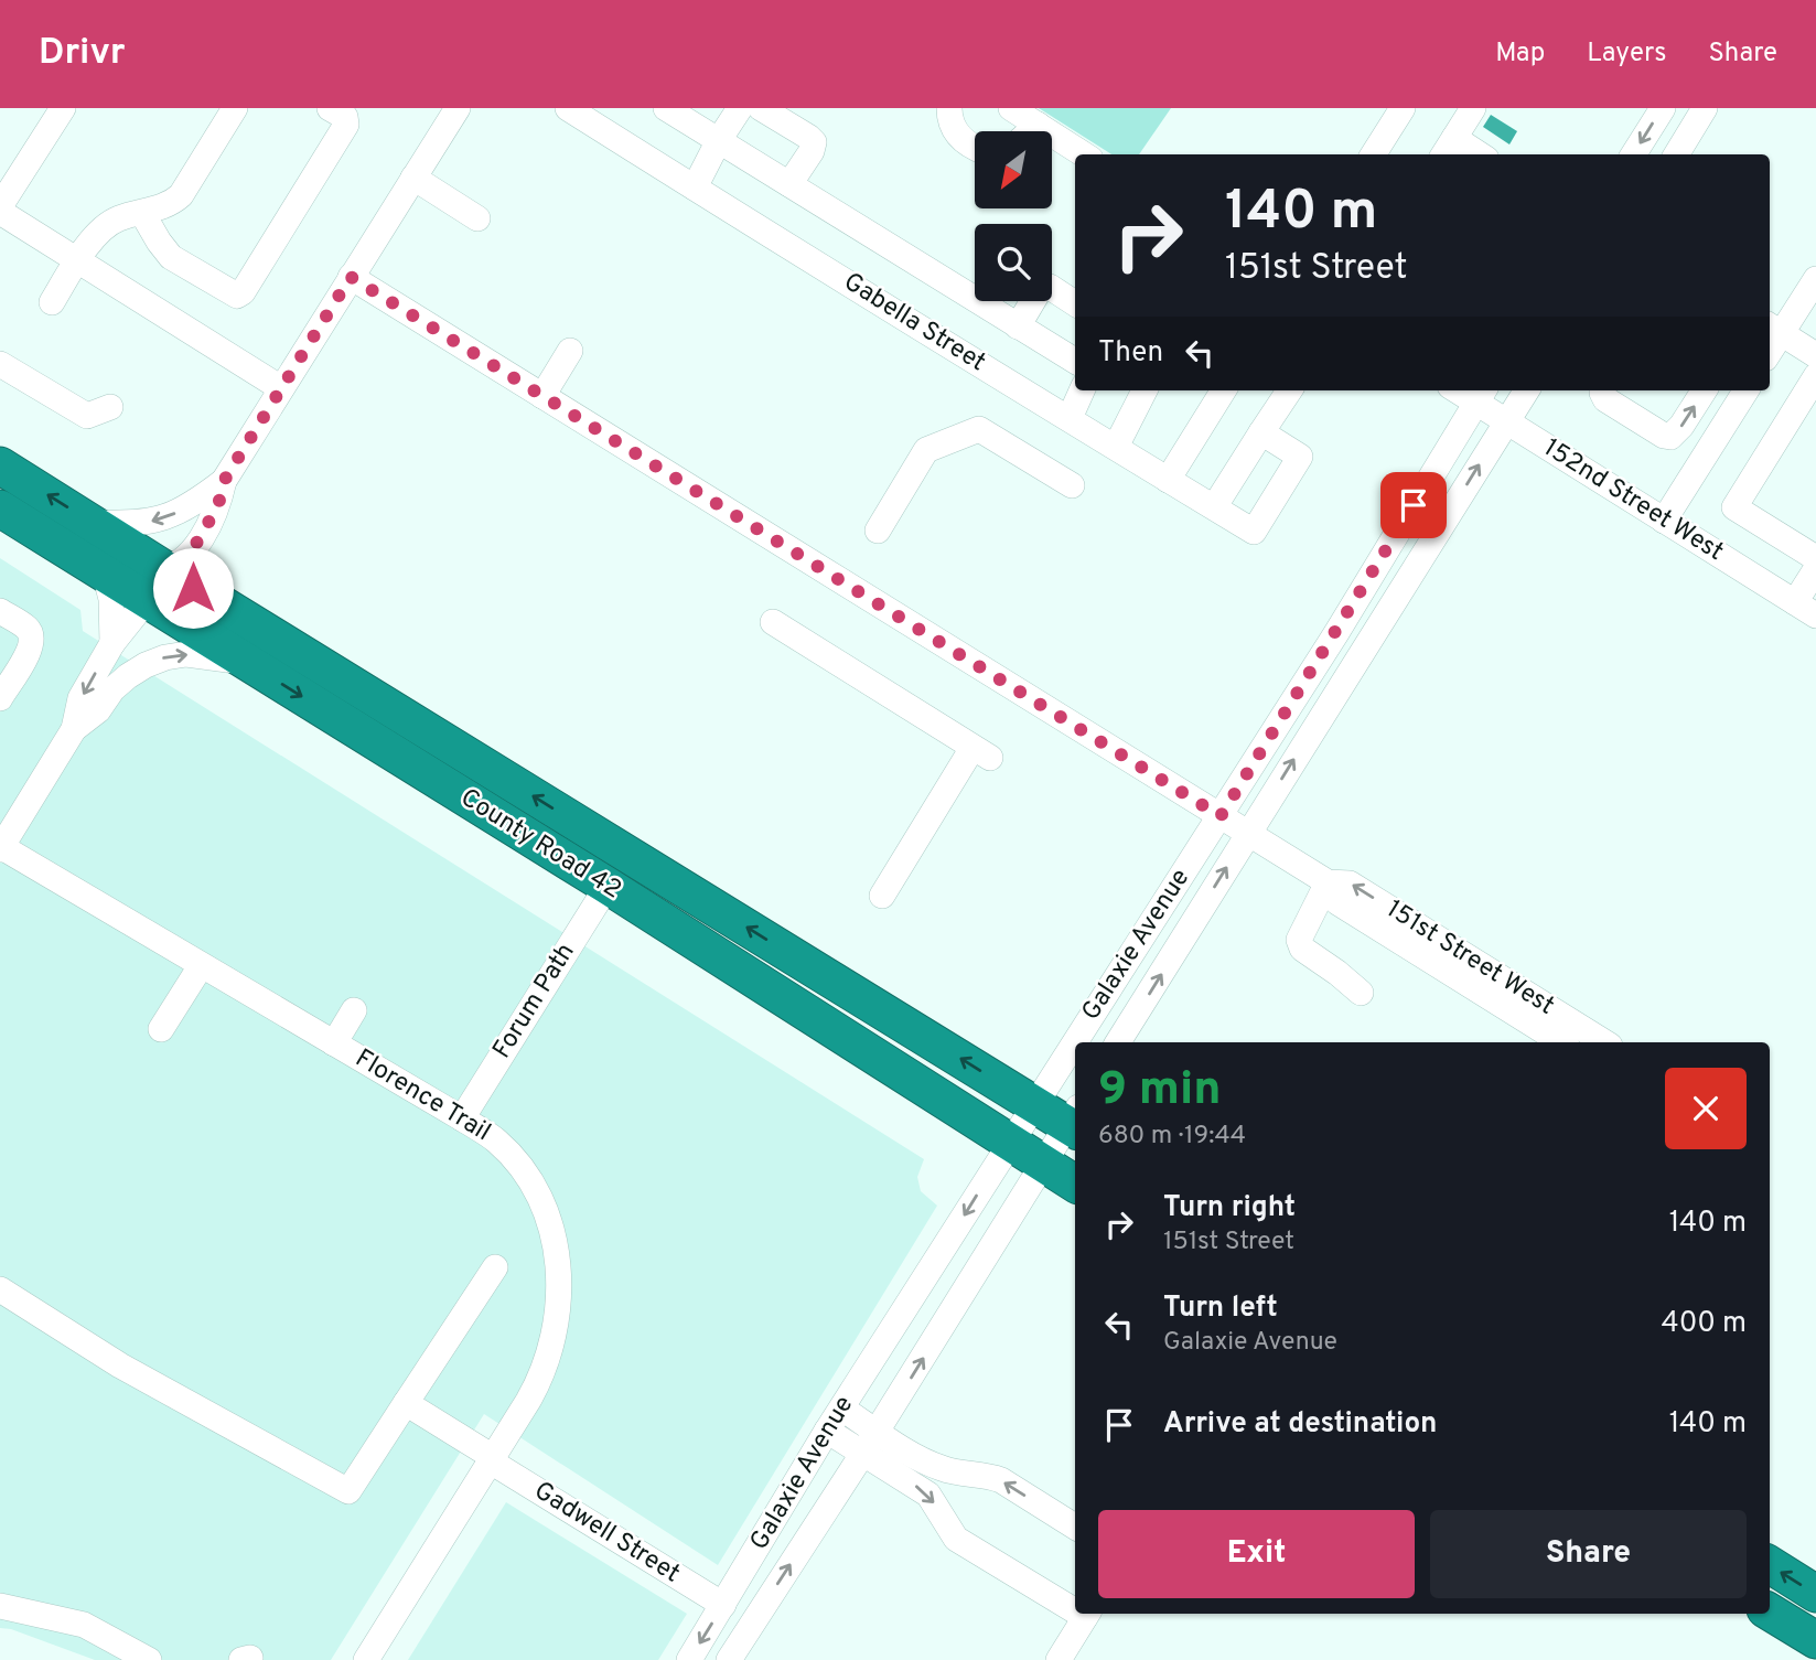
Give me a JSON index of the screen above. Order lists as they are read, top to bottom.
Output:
{
  "streets": {
    "highway": ["County Road 42"],
    "street": [
      "Gabella Street",
      "152nd Street West",
      "Galaxie Avenue",
      "151st Street West",
      "Forum Path",
      "Florence Trail",
      "Gadwell Street"
    ]
  },
  "crossings": [
    ["152nd Street West", "Galaxie Avenue"],
    ["County Road 42", "Galaxie Avenue"],
    ["County Road 42", "Forum Path"],
    ["Galaxie Avenue", "151st Street West"],
    ["Galaxie Avenue", "Gadwell Street"],
    ["Forum Path", "Florence Trail"],
    ["Florence Trail", "Gadwell Street"]
  ],
  "north": "bottom left",
  "page": {
    "header": "Drivr",
    "nav": ["Map", "Layers", "Share"],
    "turn": ["140 m", "151st Street"],
    "then": "Then",
    "heading": ["9 min", "680 m · 19:44"],
    "list": [
      {
        "name": "Turn right",
        "note": "151st Street",
        "value": "140 m"
      },
      {
        "name": "Turn left",
        "note": "Galaxie Avenue",
        "value": "400 m"
      },
      {
        "name": "Arrive at destination",
        "value": "140 m"
      }
    ],
    "buttons": ["Exit", "Share"]
  }
}
